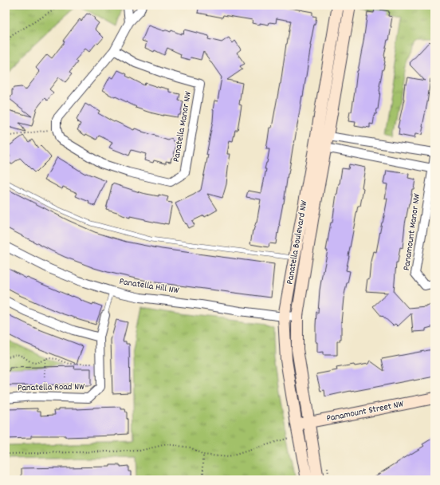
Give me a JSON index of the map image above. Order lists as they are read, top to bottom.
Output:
{
  "streets": {
    "street": [
      "Panatella Manor NW",
      "Panamount Manor NW",
      "Panatella Boulevard NW",
      "Panatella Hill NW",
      "Panatella Road NW",
      "Panamount Street NW"
    ]
  },
  "crossings": [
    ["Panatella Boulevard NW", "Panatella Hill NW"],
    ["Panatella Boulevard NW", "Panamount Street NW"],
    ["Panatella Hill NW", "Panatella Road NW"]
  ]
}
